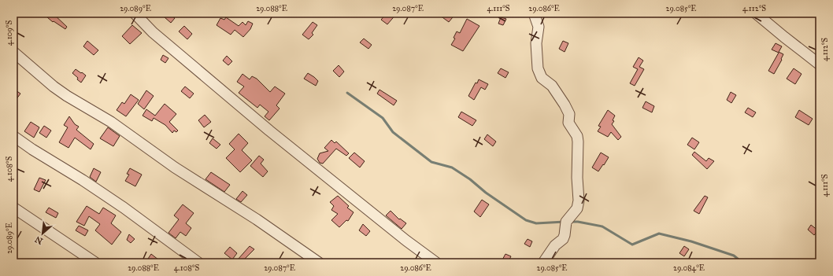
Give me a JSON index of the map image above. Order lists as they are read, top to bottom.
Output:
{
  "north": "bottom left",
  "coordinates": [
    "29.089°E",
    "29.088°E",
    "29.087°E",
    "4.111°S",
    "29.086°E",
    "29.085°E",
    "4.112°S",
    "4.109°S",
    "4.108°S",
    "29.084°E"
  ]
}
